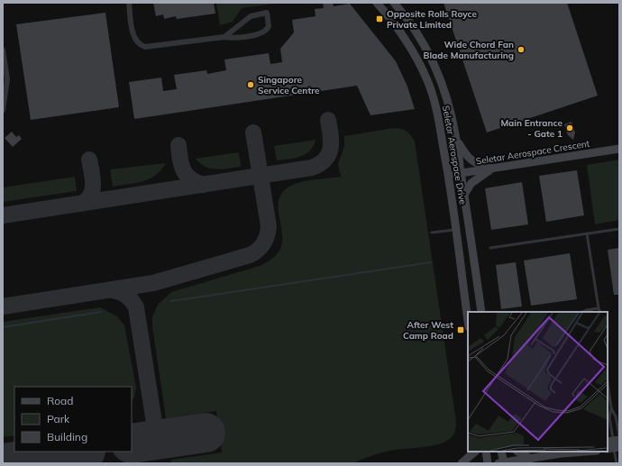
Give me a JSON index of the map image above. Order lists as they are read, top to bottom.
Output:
{
  "streets": {
    "street": ["Seletar Aerospace Crescent", "Seletar Aerospace Drive"]
  },
  "crossings": [
    ["Seletar Aerospace Crescent", "Seletar Aerospace Drive"]
  ],
  "places": {
    "transit": ["Opposite Rolls Royce Private Limited", "After West Camp Road"],
    "other": ["Wide Chord Fan Blade Manufacturing", "Singapore Service Centre", "Main Entrance - Gate 1"]
  },
  "legend": ["Road", "Park", "Building"]
}
